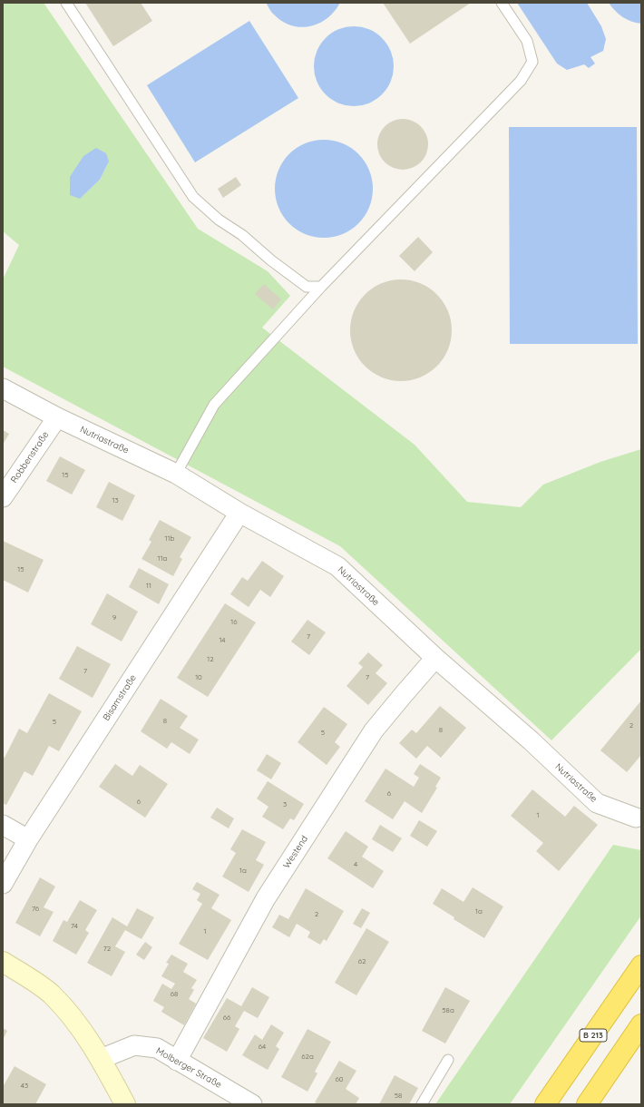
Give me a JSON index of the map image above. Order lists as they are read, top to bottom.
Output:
{
  "streets": {
    "highway": ["B 213"],
    "street": [
      "Nutriastraße",
      "Robbenstraße",
      "Bisamstraße",
      "Westend",
      "Molberger Straße"
    ]
  },
  "crossings": [
    ["Nutriastraße", "Robbenstraße"],
    ["Nutriastraße", "Bisamstraße"],
    ["Nutriastraße", "Westend"],
    ["Westend", "Molberger Straße"]
  ],
  "house_numbers": [
    "15",
    "13",
    "11b",
    "11a",
    "15",
    "11",
    "9",
    "16",
    "7",
    "14",
    "12",
    "7",
    "10",
    "7",
    "8",
    "5",
    "2",
    "8",
    "5",
    "6",
    "6",
    "3",
    "1",
    "4",
    "1a",
    "76",
    "1a",
    "2",
    "74",
    "1",
    "72",
    "62",
    "68",
    "58a",
    "66",
    "64",
    "62a",
    "60",
    "43",
    "58"
  ]
}
